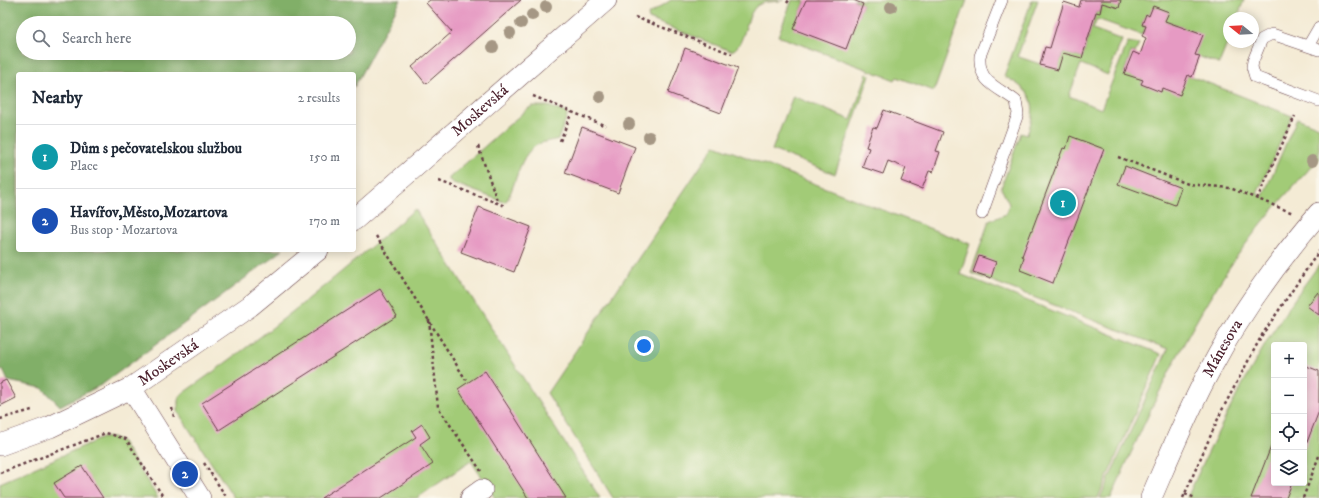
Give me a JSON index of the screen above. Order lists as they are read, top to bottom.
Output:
{
  "streets": {
    "street": ["Moskevská", "Mánesova"]
  },
  "north": "left",
  "page": {
    "search": "Search here",
    "heading": ["Nearby", "2 results"],
    "list": [
      {
        "mark": "1",
        "name": "Dům s pečovatelskou službou",
        "note": "Place",
        "value": "150 m"
      },
      {
        "mark": "2",
        "name": "Havířov,Město,Mozartova",
        "note": "Bus stop · Mozartova",
        "value": "170 m"
      }
    ],
    "pins": ["1", "2"],
    "map_buttons": ["+", "−"]
  }
}
